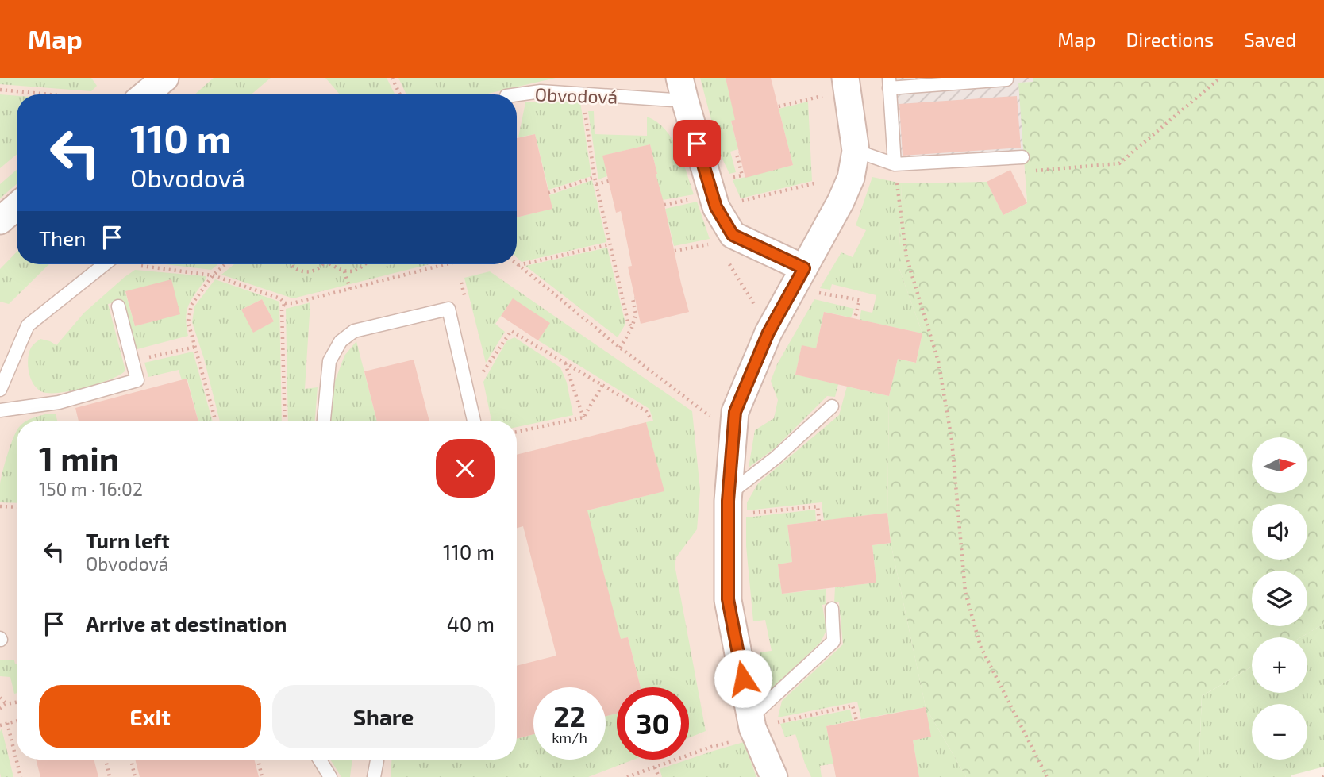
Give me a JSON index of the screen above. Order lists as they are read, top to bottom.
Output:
{
  "streets": {
    "street": ["Obvodová"]
  },
  "north": "right",
  "page": {
    "header": "Map",
    "nav": ["Map", "Directions", "Saved"],
    "turn": ["110 m", "Obvodová"],
    "then": "Then",
    "heading": ["1 min", "150 m · 16:02"],
    "map_buttons": ["+", "−"],
    "list": [
      {
        "name": "Turn left",
        "note": "Obvodová",
        "value": "110 m"
      },
      {
        "name": "Arrive at destination",
        "value": "40 m"
      }
    ],
    "buttons": ["Exit", "Share"],
    "speed": "22 km/h",
    "limit": "30"
  }
}
